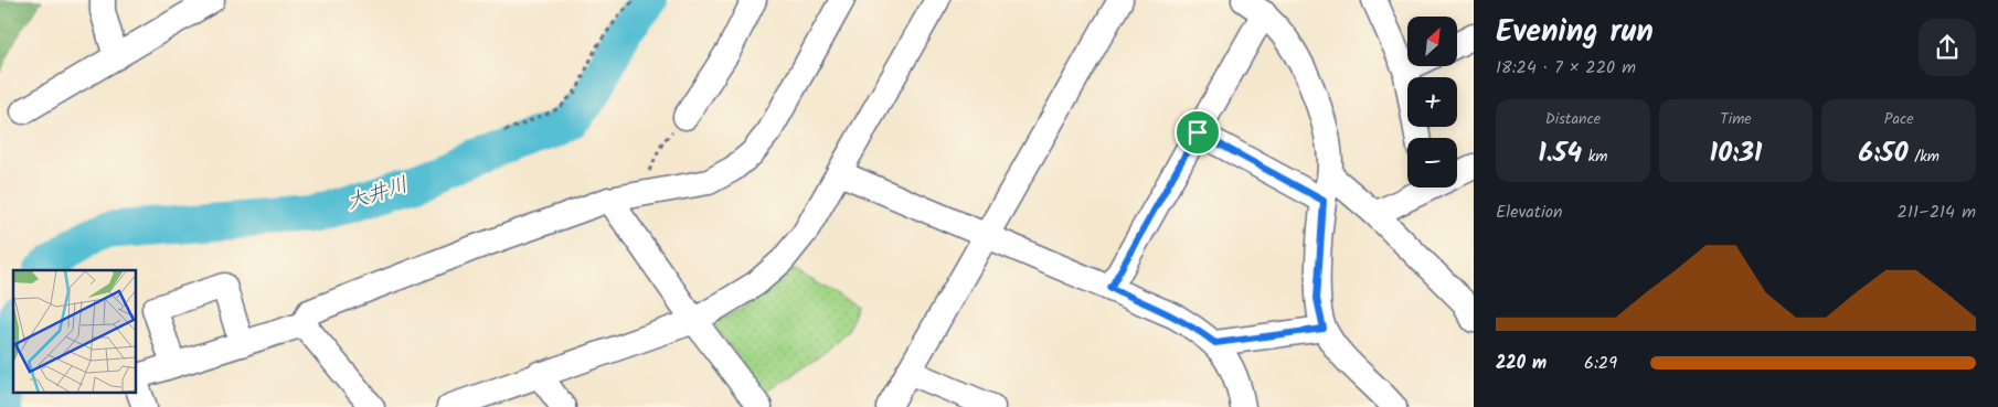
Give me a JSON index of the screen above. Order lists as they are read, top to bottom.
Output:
{
  "water": ["大井川"],
  "north": "top right",
  "page": {
    "heading": ["Evening run", "18:24 · 7 × 220 m"],
    "map_buttons": ["+", "−"],
    "stats": [
      ["Distance", "1.54 km"],
      ["Time", "10:31"],
      ["Pace", "6:50 /km"]
    ],
    "chart": ["Elevation", "211–214 m"],
    "list": [
      {
        "name": "220 m",
        "note": "6:29"
      }
    ]
  }
}
